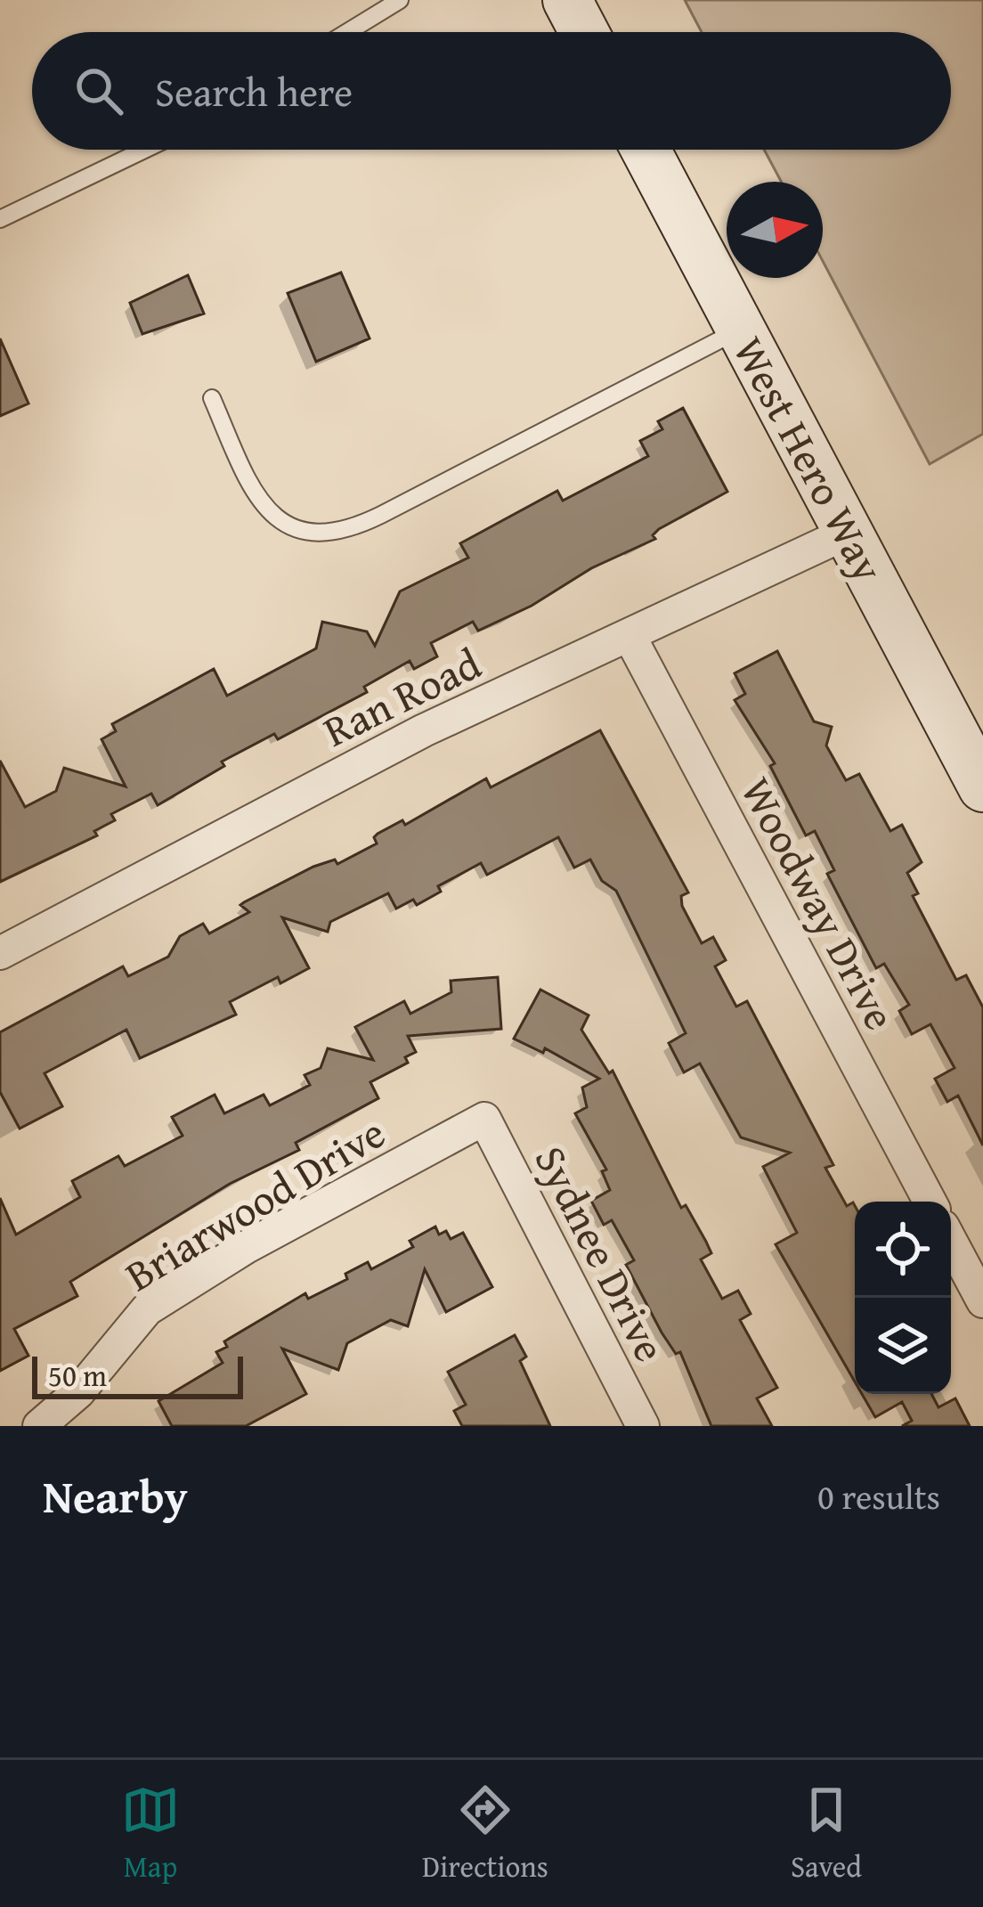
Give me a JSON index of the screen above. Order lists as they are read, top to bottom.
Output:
{
  "streets": {
    "main road": ["West Hero Way"],
    "street": [
      "Ran Road",
      "Woodway Drive",
      "Briarwood Drive",
      "Sydnee Drive"
    ]
  },
  "crossings": [
    ["West Hero Way", "Ran Road"],
    ["Ran Road", "Woodway Drive"],
    ["Briarwood Drive", "Sydnee Drive"]
  ],
  "scale_bar": "50 m",
  "north": "right",
  "page": {
    "search": "Search here",
    "scale": "50 m",
    "heading": ["Nearby", "0 results"],
    "nav": ["Map", "Directions", "Saved"]
  }
}
